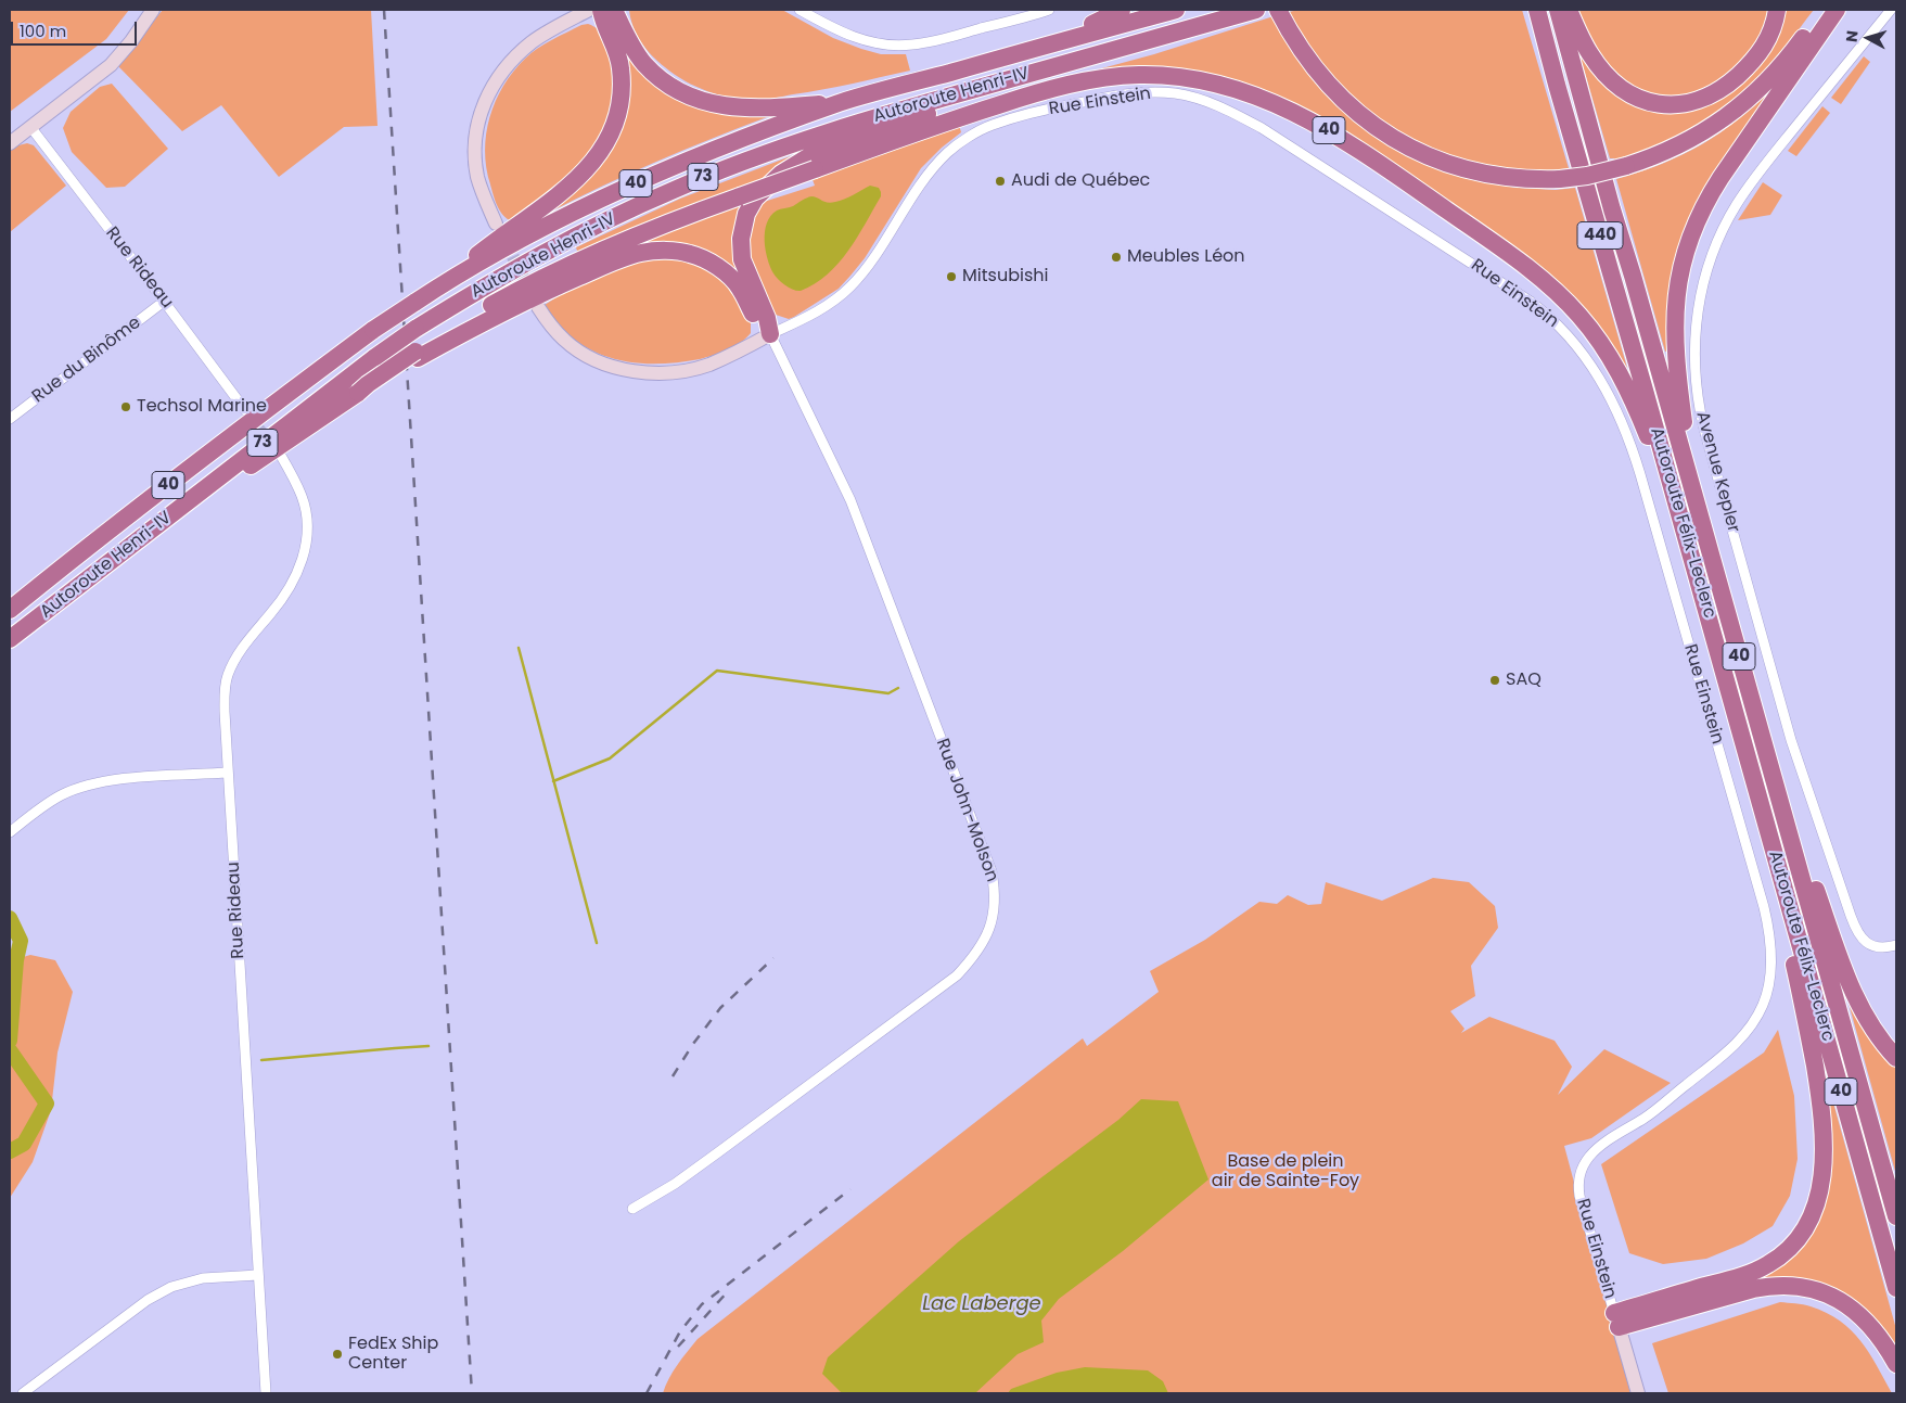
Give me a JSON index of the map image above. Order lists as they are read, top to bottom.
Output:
{
  "streets": {
    "highway": [
      "Autoroute Henri-IV",
      "40",
      "73",
      "440",
      "Autoroute Félix-Leclerc"
    ],
    "street": [
      "Rue Einstein",
      "Rue Rideau",
      "Rue du Binôme",
      "Avenue Kepler",
      "Rue John-Molson"
    ]
  },
  "crossings": [
    ["Autoroute Henri-IV", "40"],
    ["Rue Einstein", "Rue John-Molson"],
    ["40", "Autoroute Félix-Leclerc"],
    ["Rue Rideau", "Rue du Binôme"]
  ],
  "water": ["Lac Laberge"],
  "parks": ["Base de plein air de Sainte-Foy"],
  "places": [
    "Audi de Québec",
    "Meubles Léon",
    "Mitsubishi",
    "Techsol Marine",
    "SAQ",
    "FedEx Ship Center"
  ],
  "scale_bar": "100 m",
  "north": "left"
}
